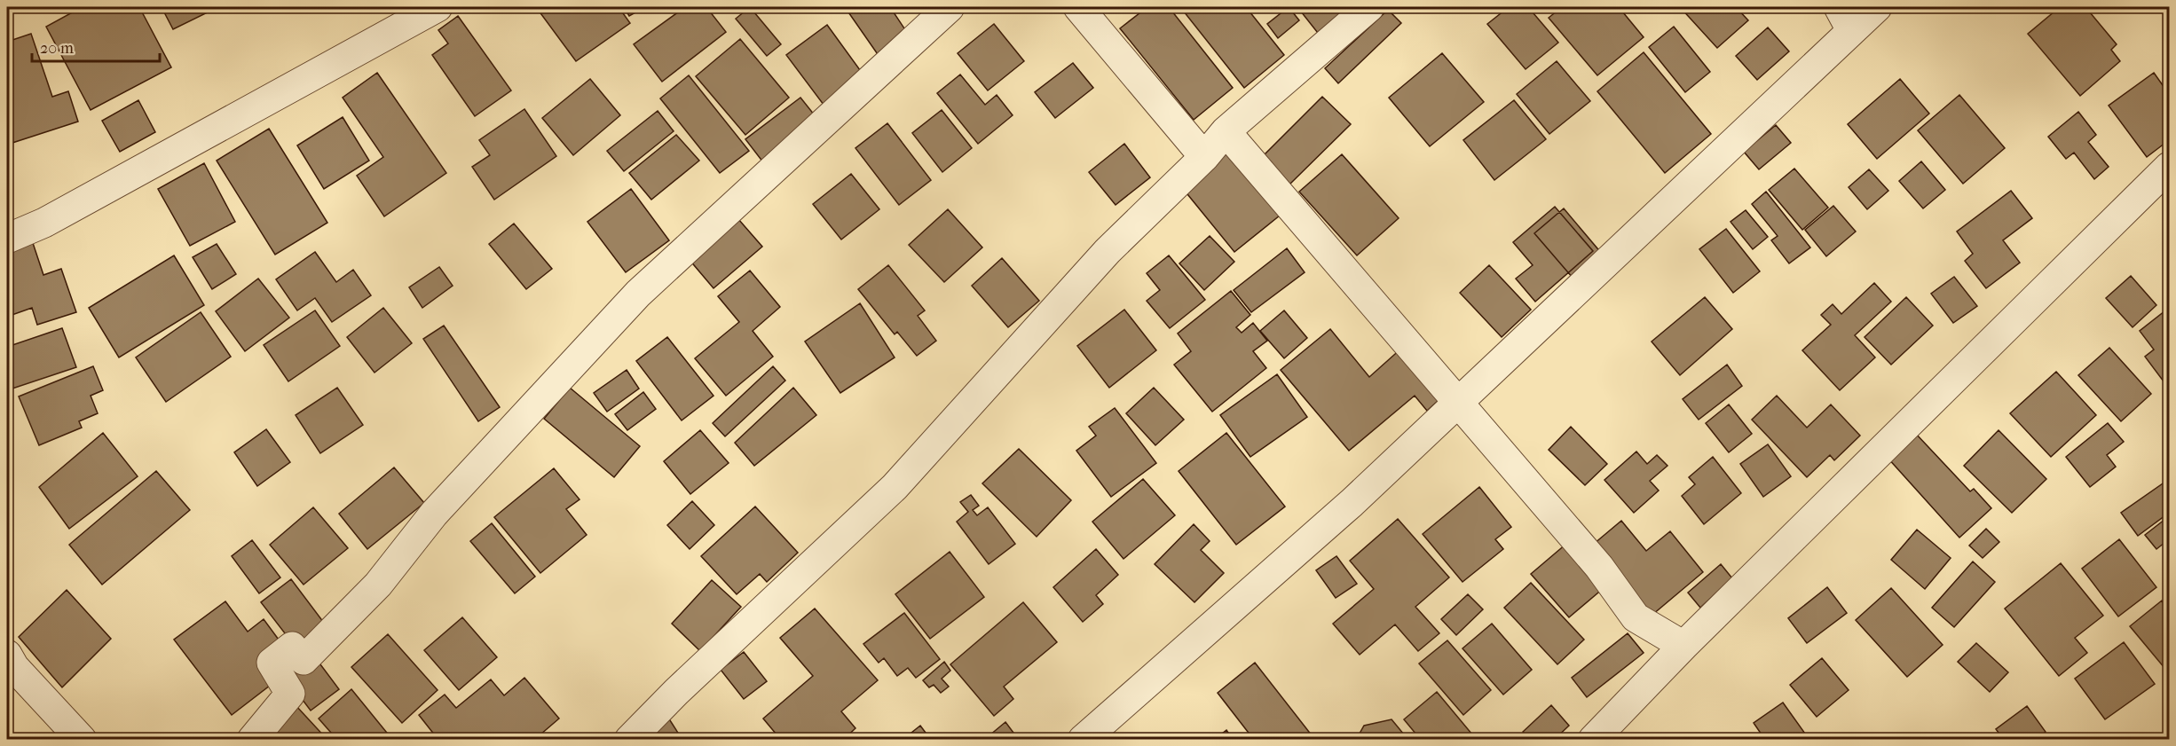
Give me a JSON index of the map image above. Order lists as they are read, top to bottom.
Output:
{
  "scale_bar": "20 m"
}
